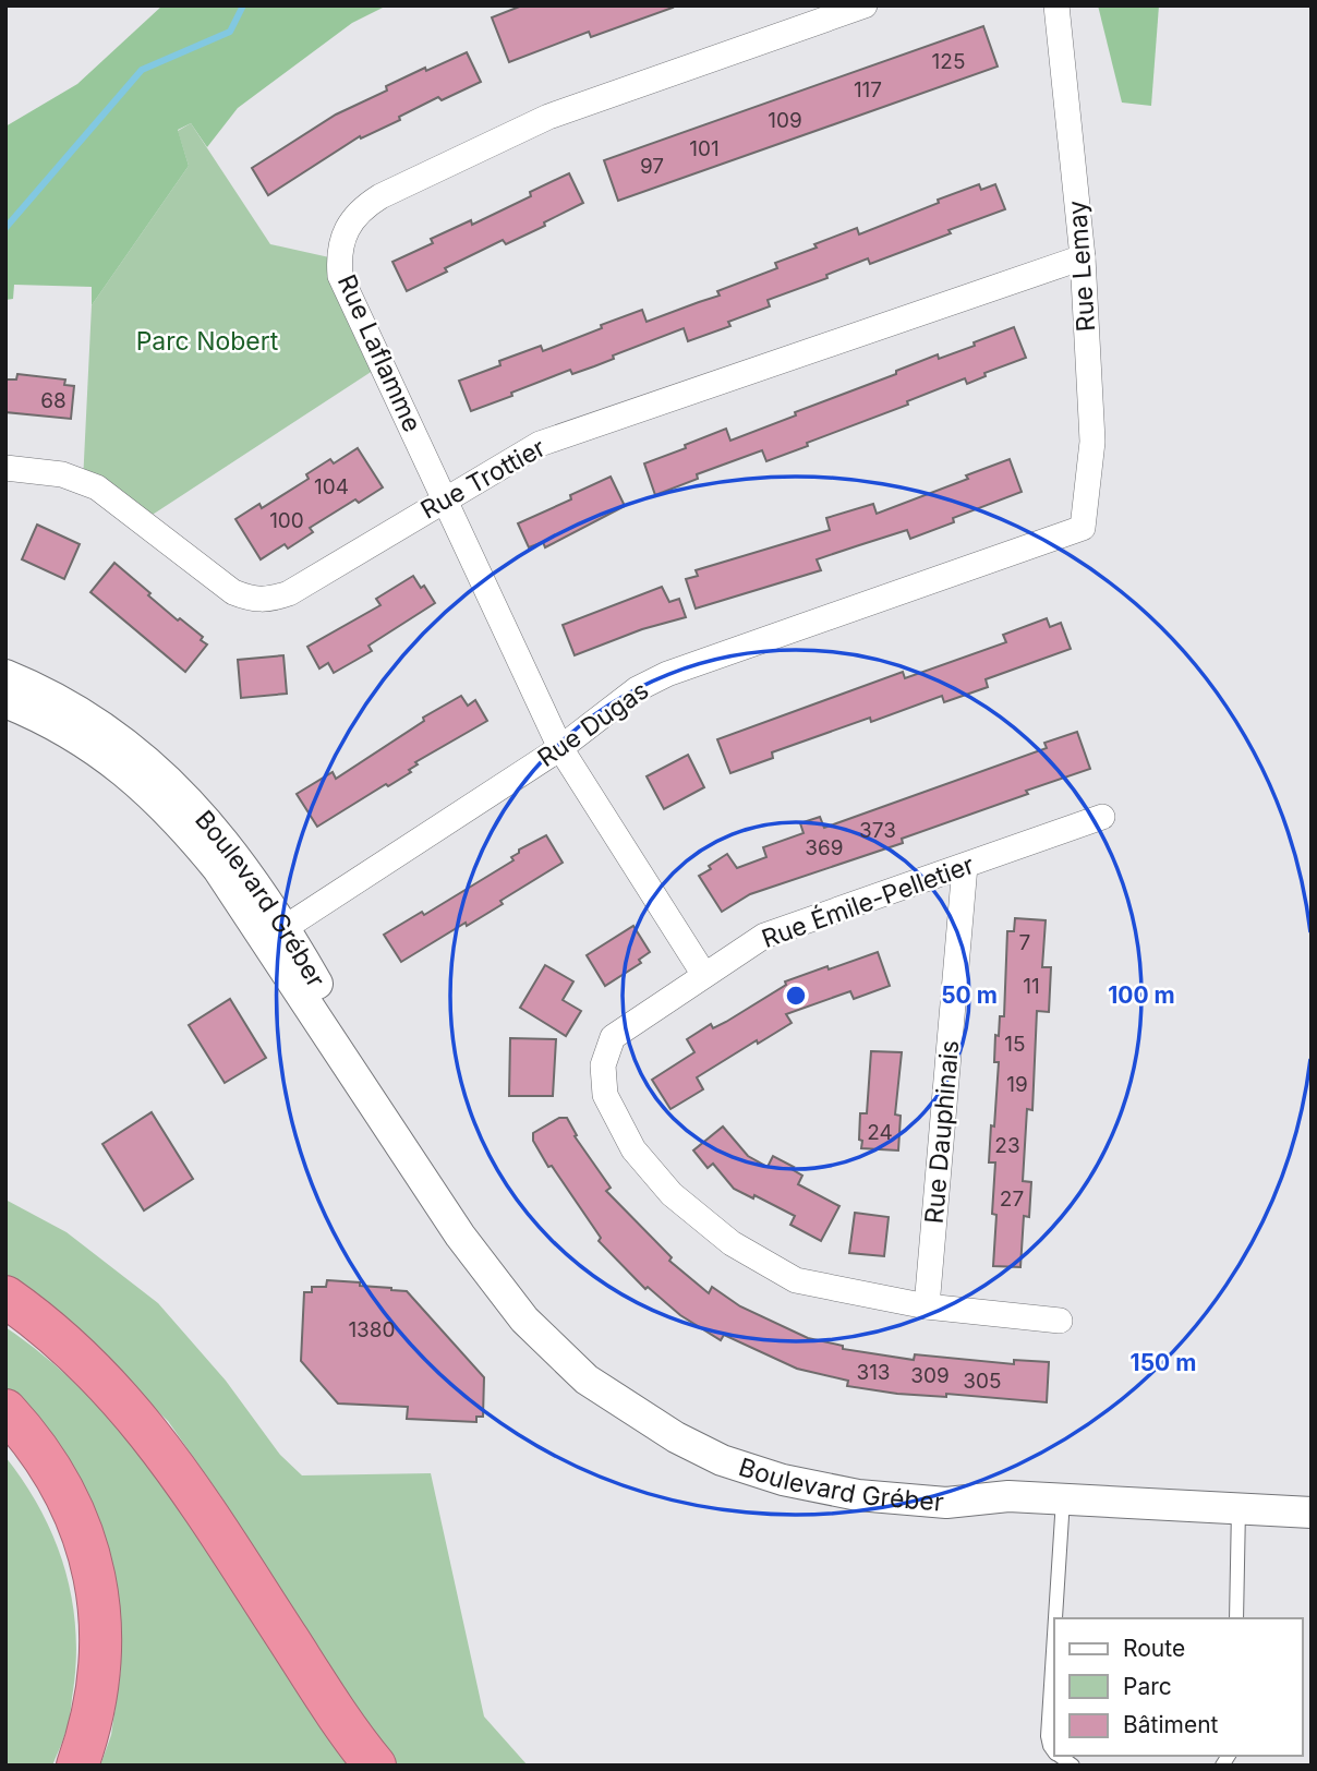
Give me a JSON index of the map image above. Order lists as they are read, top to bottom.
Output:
{
  "streets": {
    "street": [
      "Rue Lemay",
      "Rue Laflamme",
      "Rue Trottier",
      "Rue Dugas",
      "Boulevard Gréber",
      "Rue Émile-Pelletier",
      "Rue Dauphinais"
    ]
  },
  "crossings": [
    ["Rue Lemay", "Rue Trottier"],
    ["Rue Lemay", "Rue Dugas"],
    ["Rue Laflamme", "Rue Trottier"],
    ["Rue Laflamme", "Rue Dugas"],
    ["Rue Laflamme", "Rue Émile-Pelletier"],
    ["Rue Dugas", "Boulevard Gréber"],
    ["Rue Émile-Pelletier", "Rue Dauphinais"]
  ],
  "parks": ["Parc Nobert"],
  "house_numbers": [
    "125",
    "117",
    "109",
    "101",
    "97",
    "68",
    "104",
    "100",
    "373",
    "369",
    "7",
    "11",
    "15",
    "19",
    "24",
    "23",
    "27",
    "1380",
    "313",
    "309",
    "305"
  ],
  "legend": ["Route", "Parc", "Bâtiment"],
  "rings": ["50 m", "100 m", "150 m"]
}
